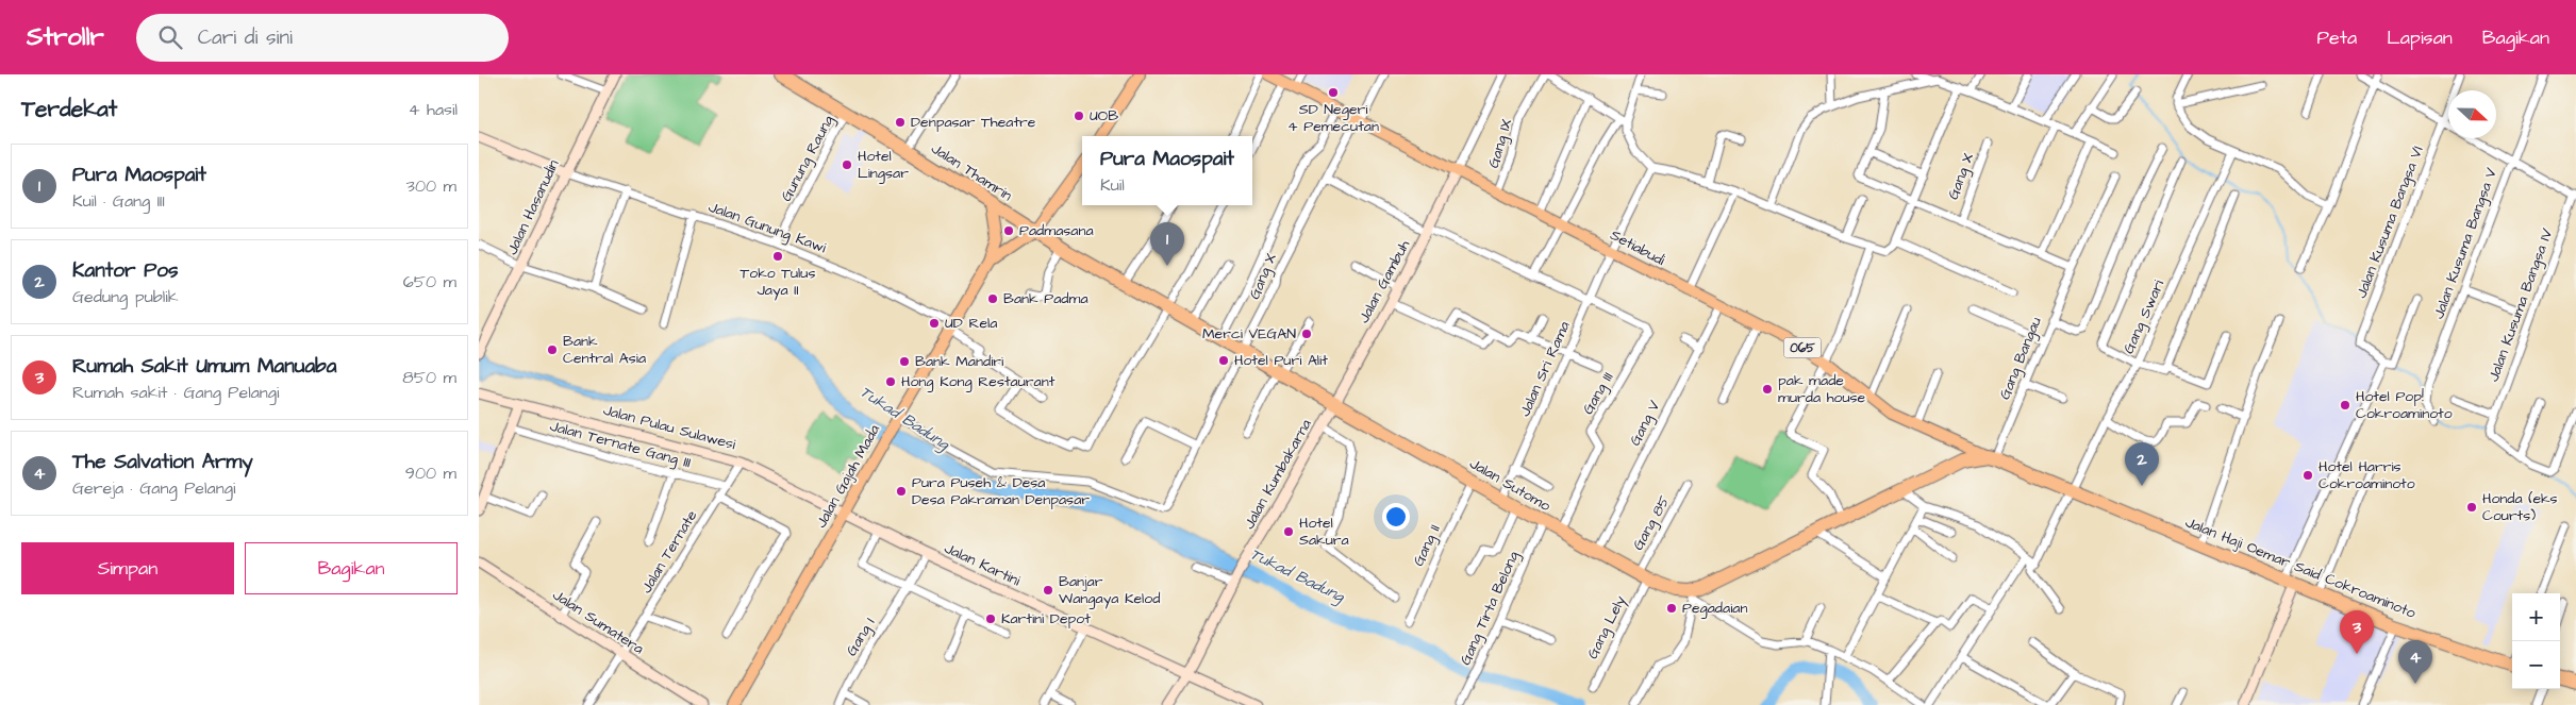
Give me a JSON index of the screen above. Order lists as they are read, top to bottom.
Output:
{
  "streets": {
    "highway": ["Jalan Thamrin", "Jalan Sutomo", "Jalan Haji Oemar Said Cokroaminoto"],
    "main road": ["Setiabudi", "065", "Jalan Gajah Mada"],
    "street": [
      "Gang IX",
      "Gunung Raung",
      "Gang X",
      "Jalan Hasanudin",
      "Jalan Kusuma Bangsa VI",
      "Jalan Gunung Kawi",
      "Jalan Kusuma Bangsa V",
      "Jalan Gambuh",
      "Jalan Kusuma Bangsa IV",
      "Gang Swari",
      "Gang Bangau",
      "Jalan Sri Rama",
      "Gang III",
      "Gang V",
      "Jalan Pulau Sulawesi",
      "Jalan Ternate Gang III",
      "Jalan Kumbakarna",
      "Gang 85",
      "Gang II",
      "Jalan Ternate",
      "Jalan Kartini",
      "Gang Tirta Belong",
      "Jalan Sumatera",
      "Gang Lely",
      "Gang I"
    ]
  },
  "crossings": [
    ["Gang IX", "Setiabudi"],
    ["Gunung Raung", "Jalan Thamrin"],
    ["Gunung Raung", "Jalan Gunung Kawi"],
    ["Jalan Thamrin", "Jalan Gajah Mada"],
    ["Jalan Thamrin", "Jalan Sutomo"],
    ["Gang X", "Setiabudi"],
    ["Gang X", "Jalan Gajah Mada"],
    ["Gang X", "Jalan Sutomo"],
    ["Jalan Hasanudin", "Jalan Gunung Kawi"],
    ["Jalan Gunung Kawi", "Jalan Gajah Mada"],
    ["Setiabudi", "Jalan Gambuh"],
    ["Setiabudi", "Gang Bangau"],
    ["Setiabudi", "Jalan Sri Rama"],
    ["Setiabudi", "Gang V"],
    ["Setiabudi", "Jalan Haji Oemar Said Cokroaminoto"],
    ["Jalan Gambuh", "Jalan Kumbakarna"],
    ["Jalan Gambuh", "Jalan Sutomo"],
    ["Gang Swari", "Jalan Haji Oemar Said Cokroaminoto"],
    ["Gang Bangau", "Jalan Haji Oemar Said Cokroaminoto"],
    ["Jalan Sri Rama", "Gang III"],
    ["Jalan Sri Rama", "Jalan Sutomo"],
    ["Gang III", "Jalan Sutomo"],
    ["Gang V", "Jalan Sutomo"],
    ["Jalan Pulau Sulawesi", "Jalan Gajah Mada"],
    ["Jalan Pulau Sulawesi", "Jalan Ternate"],
    ["Jalan Pulau Sulawesi", "Jalan Kartini"],
    ["Jalan Ternate Gang III", "Jalan Ternate"],
    ["Jalan Kumbakarna", "Jalan Sutomo"],
    ["Jalan Kumbakarna", "Jalan Kartini"],
    ["Jalan Gajah Mada", "Jalan Sutomo"],
    ["Jalan Gajah Mada", "Jalan Kartini"],
    ["Jalan Sutomo", "Gang 85"],
    ["Jalan Sutomo", "Gang II"],
    ["Jalan Sutomo", "Gang Tirta Belong"],
    ["Jalan Sutomo", "Gang Lely"],
    ["Gang 85", "Gang Lely"],
    ["Jalan Ternate", "Jalan Sumatera"],
    ["Jalan Kartini", "Gang I"]
  ],
  "water": ["Tukad Badung"],
  "places": [
    "SD Negeri 4 Pemecutan",
    "UOB",
    "Denpasar Theatre",
    "Hotel Lingsar",
    "Padmasana",
    "Toko Tulus Jaya II",
    "Bank Padma",
    "UD Rela",
    "Merci VEGAN",
    "Bank Central Asia",
    "Hotel Puri Alit",
    "Bank Mandiri",
    "Hong Kong Restaurant",
    "pak made murda house",
    "Hotel Pop! Cokroaminoto",
    "Hotel Harris Cokroaminoto",
    "Pura Puseh & Desa Desa Pakraman Denpasar",
    "Honda (eks Courts)",
    "Hotel Sakura",
    "Banjar Wangaya Kelod",
    "Pegadaian",
    "Kartini Depot"
  ],
  "north": "right",
  "page": {
    "header": "Strollr",
    "search": "Cari di sini",
    "nav": ["Peta", "Lapisan", "Bagikan"],
    "heading": ["Terdekat", "4 hasil"],
    "popup": ["Pura Maospait", "Kuil"],
    "list": [
      {
        "mark": "1",
        "name": "Pura Maospait",
        "note": "Kuil · Gang III",
        "value": "300 m"
      },
      {
        "mark": "2",
        "name": "Kantor Pos",
        "note": "Gedung publik",
        "value": "650 m"
      },
      {
        "mark": "3",
        "name": "Rumah Sakit Umum Manuaba",
        "note": "Rumah sakit · Gang Pelangi",
        "value": "850 m"
      },
      {
        "mark": "4",
        "name": "The Salvation Army",
        "note": "Gereja · Gang Pelangi",
        "value": "900 m"
      }
    ],
    "pins": [
      "1",
      "2",
      "3",
      "4"
    ],
    "buttons": ["Simpan", "Bagikan"],
    "map_buttons": ["+", "−"]
  }
}
